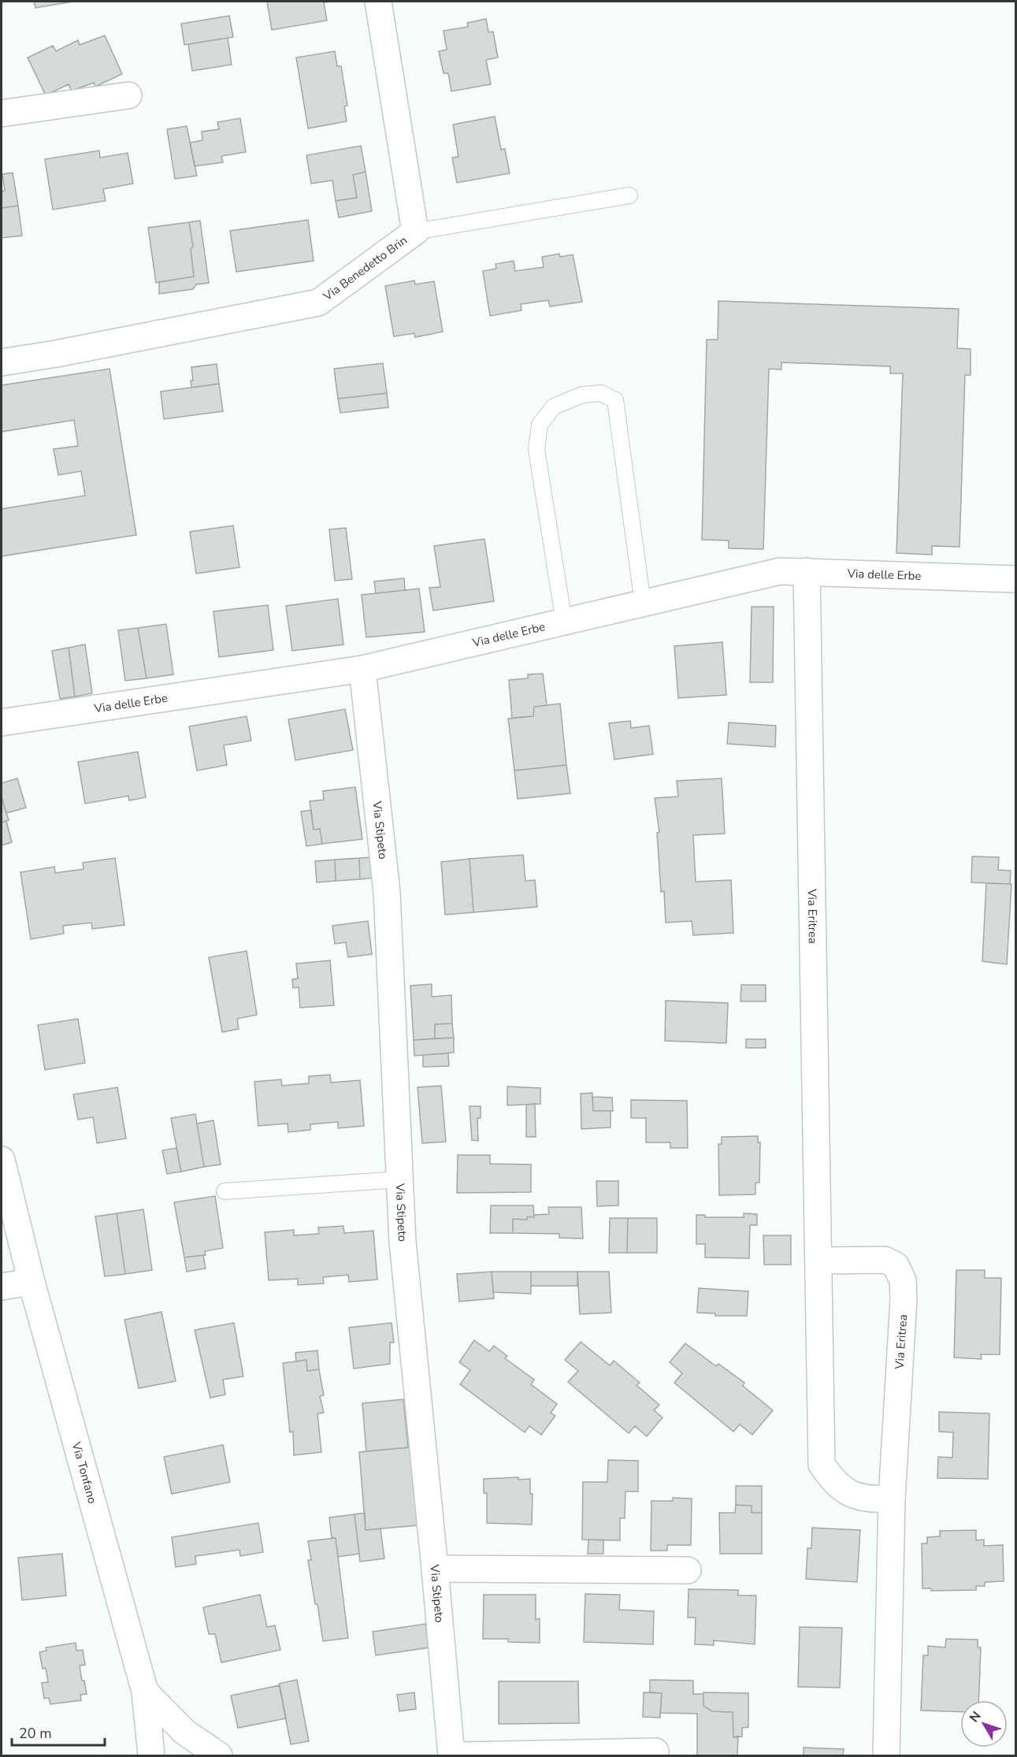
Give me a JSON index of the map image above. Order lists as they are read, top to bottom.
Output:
{
  "streets": {
    "street": [
      "Via Benedetto Brin",
      "Via delle Erbe",
      "Via Stipeto",
      "Via Eritrea",
      "Via Tonfano"
    ]
  },
  "crossings": [
    ["Via delle Erbe", "Via Stipeto"],
    ["Via delle Erbe", "Via Eritrea"]
  ],
  "scale_bar": "20 m",
  "north": "top left"
}
